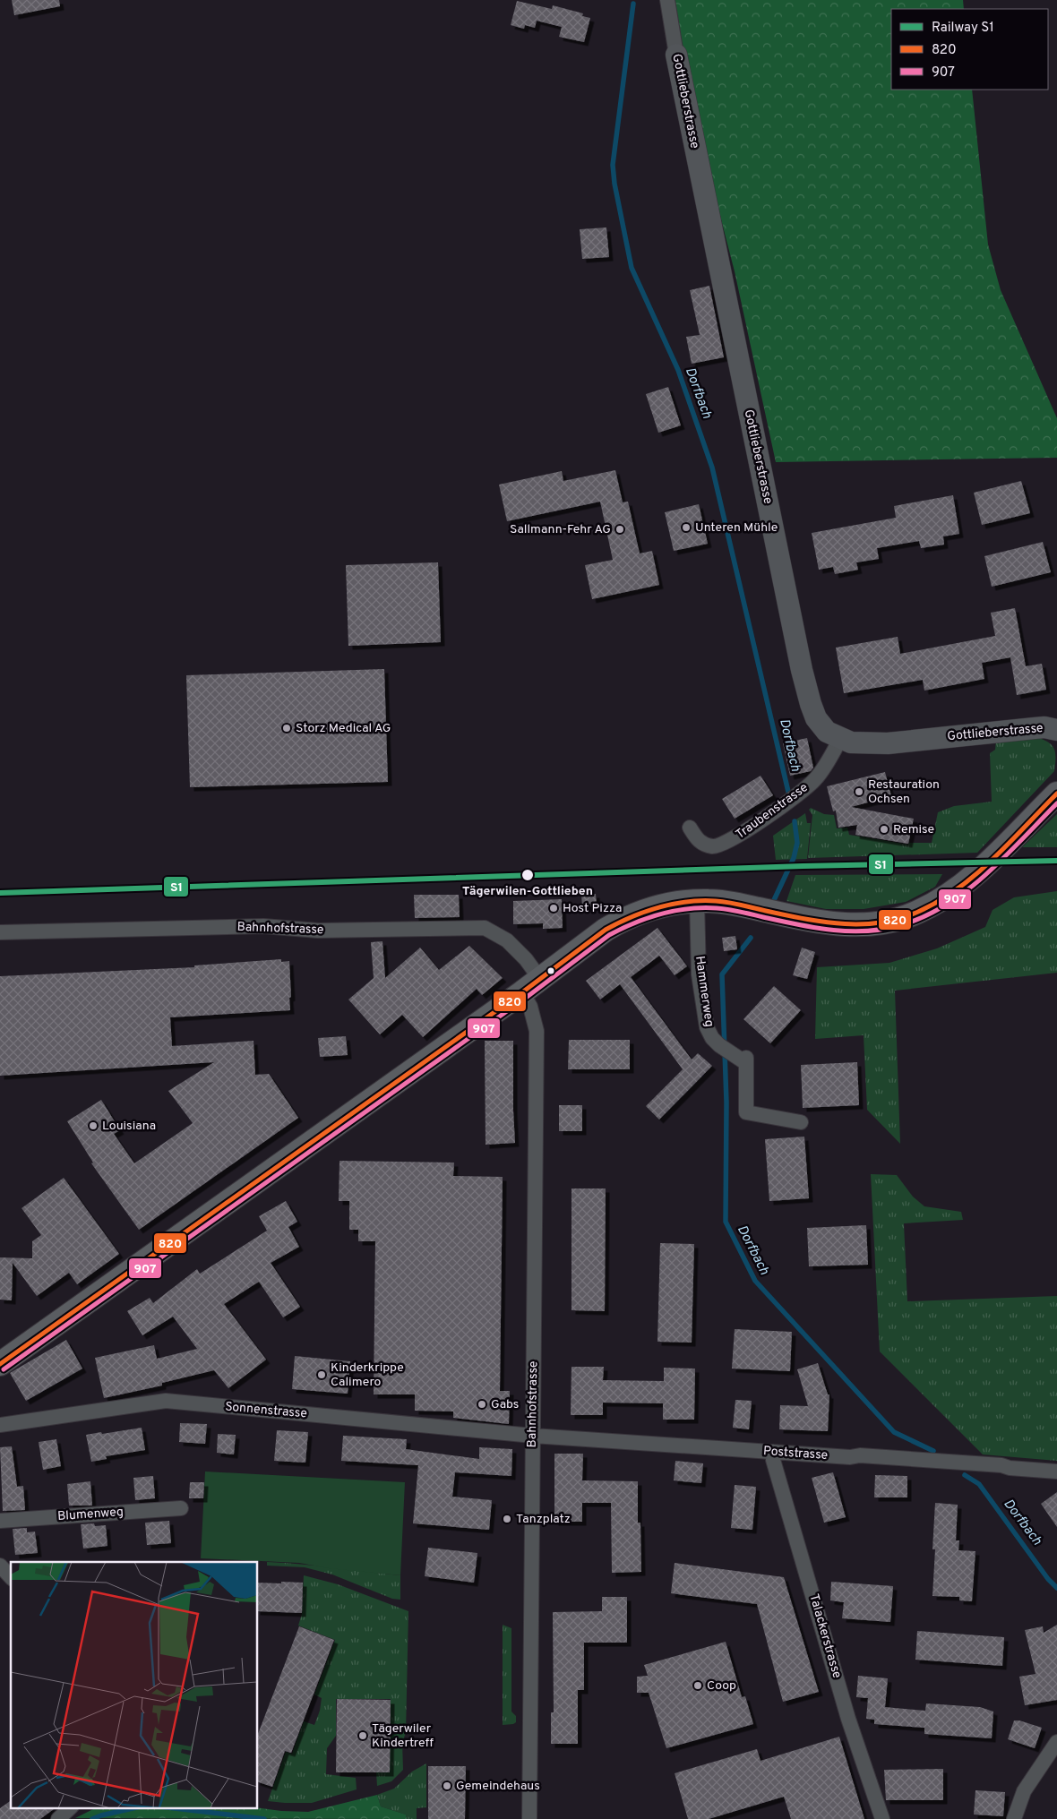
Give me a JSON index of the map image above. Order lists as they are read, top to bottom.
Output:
{
  "streets": {
    "street": [
      "Gottlieberstrasse",
      "Traubenstrasse",
      "Bahnhofstrasse",
      "Hammerweg",
      "Sonnenstrasse",
      "Poststrasse",
      "Blumenweg",
      "Talackerstrasse"
    ]
  },
  "crossings": [
    ["Gottlieberstrasse", "Traubenstrasse"],
    ["Bahnhofstrasse", "Sonnenstrasse"],
    ["Bahnhofstrasse", "Poststrasse"],
    ["Sonnenstrasse", "Poststrasse"],
    ["Poststrasse", "Talackerstrasse"]
  ],
  "water": ["Dorfbach"],
  "places": [
    "Unteren Mühle",
    "Sallmann-Fehr AG",
    "Storz Medical AG",
    "Restauration Ochsen",
    "Remise",
    "Tägerwilen-Gottlieben",
    "Host Pizza",
    "Louisiana",
    "Kinderkrippe Calimero",
    "Gabs",
    "Tanzplatz",
    "Coop",
    "Tägerwiler Kindertreff",
    "Gemeindehaus"
  ],
  "lines": ["transit line 820", "transit line 907", "rail line S1"],
  "legend": ["Railway S1", "820", "907"]
}
